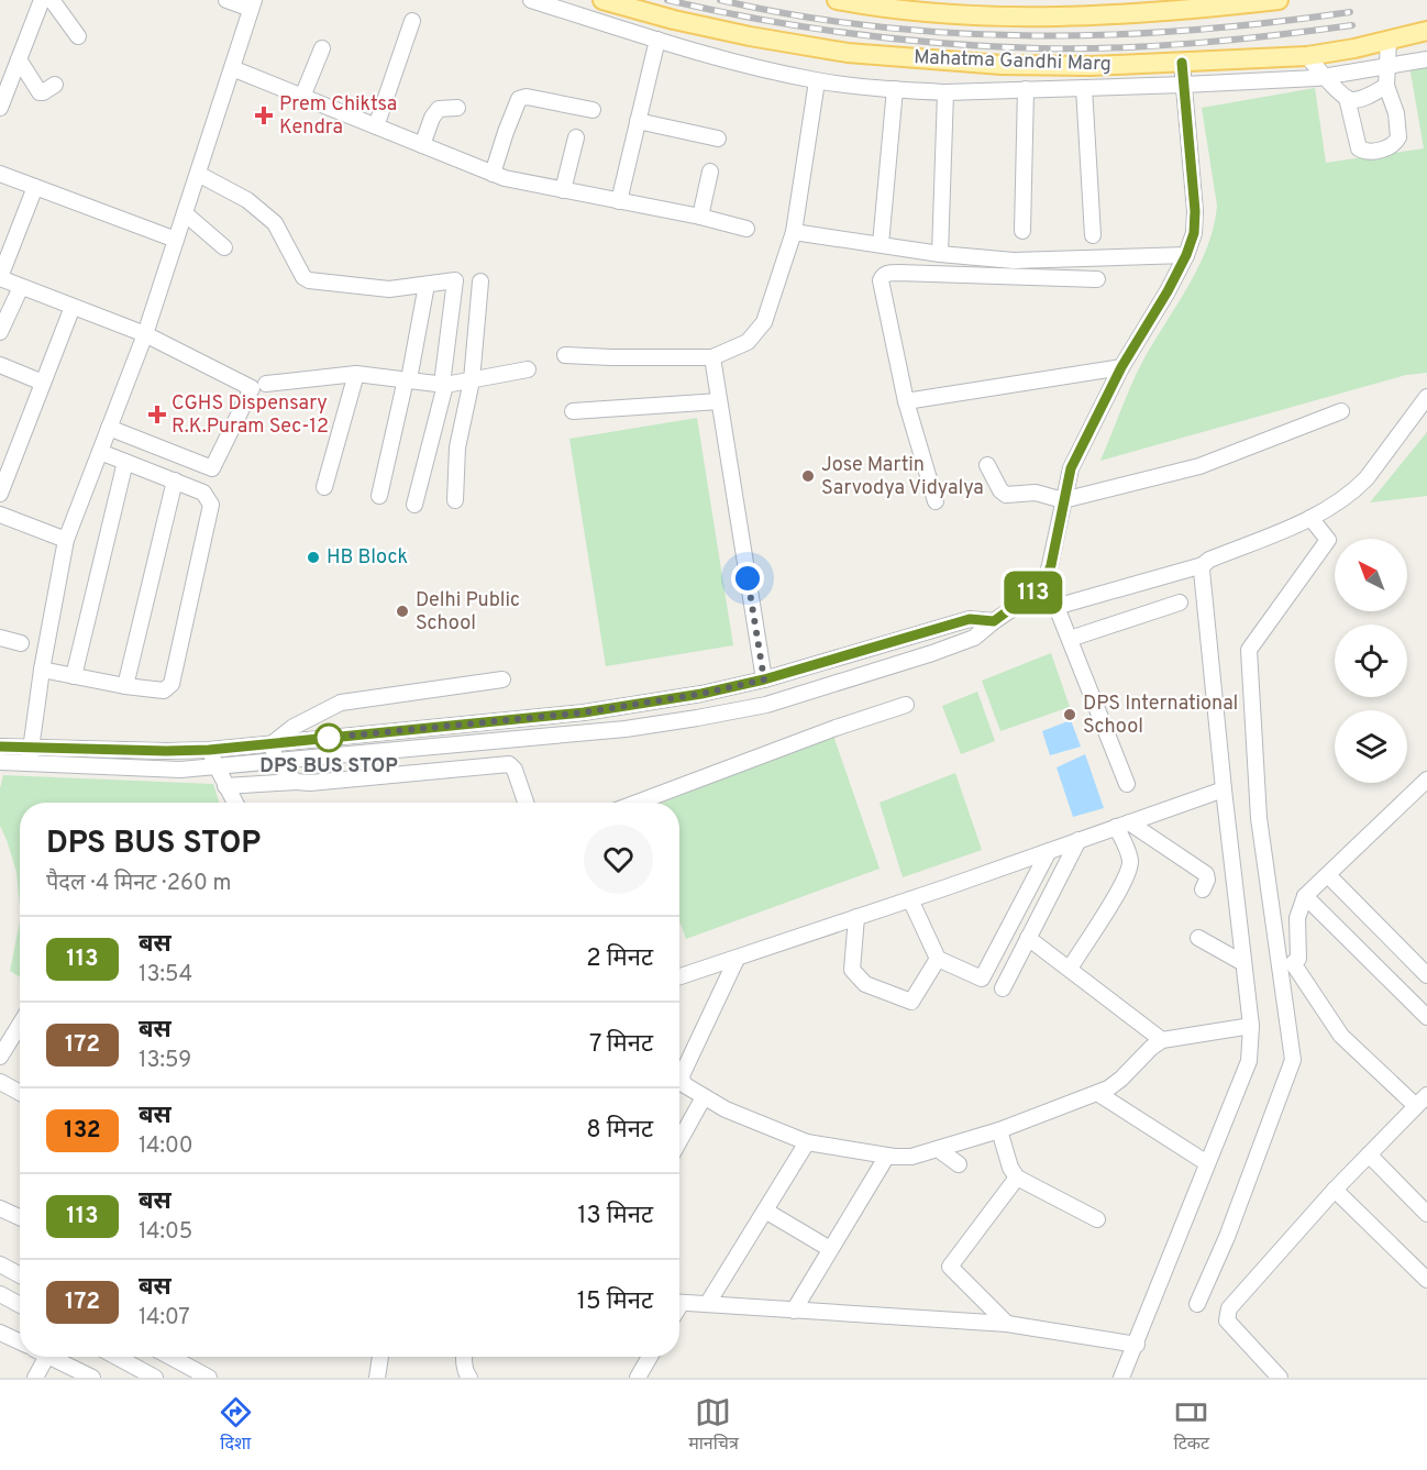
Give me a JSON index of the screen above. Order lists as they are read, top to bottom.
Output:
{
  "streets": {
    "main road": ["Mahatma Gandhi Marg"]
  },
  "places": {
    "health": ["Prem Chiktsa Kendra", "CGHS Dispensary R.K.Puram Sec-12"],
    "other": [
      "Jose Martin Sarvodya Vidyalya",
      "HB Block",
      "Delhi Public School",
      "DPS International School",
      "DPS BUS STOP"
    ]
  },
  "lines": ["bus line 113"],
  "north": "top left",
  "page": {
    "on_map": "113",
    "heading": ["DPS BUS STOP", "पैदल · 4 मिनट · 260 m"],
    "list": [
      {
        "mark": "113",
        "name": "बस",
        "note": "13:54",
        "value": "2 मिनट"
      },
      {
        "mark": "172",
        "name": "बस",
        "note": "13:59",
        "value": "7 मिनट"
      },
      {
        "mark": "132",
        "name": "बस",
        "note": "14:00",
        "value": "8 मिनट"
      },
      {
        "mark": "113",
        "name": "बस",
        "note": "14:05",
        "value": "13 मिनट"
      },
      {
        "mark": "172",
        "name": "बस",
        "note": "14:07",
        "value": "15 मिनट"
      }
    ],
    "tabs": ["दिशा", "मानचित्र", "टिकट"]
  }
}
